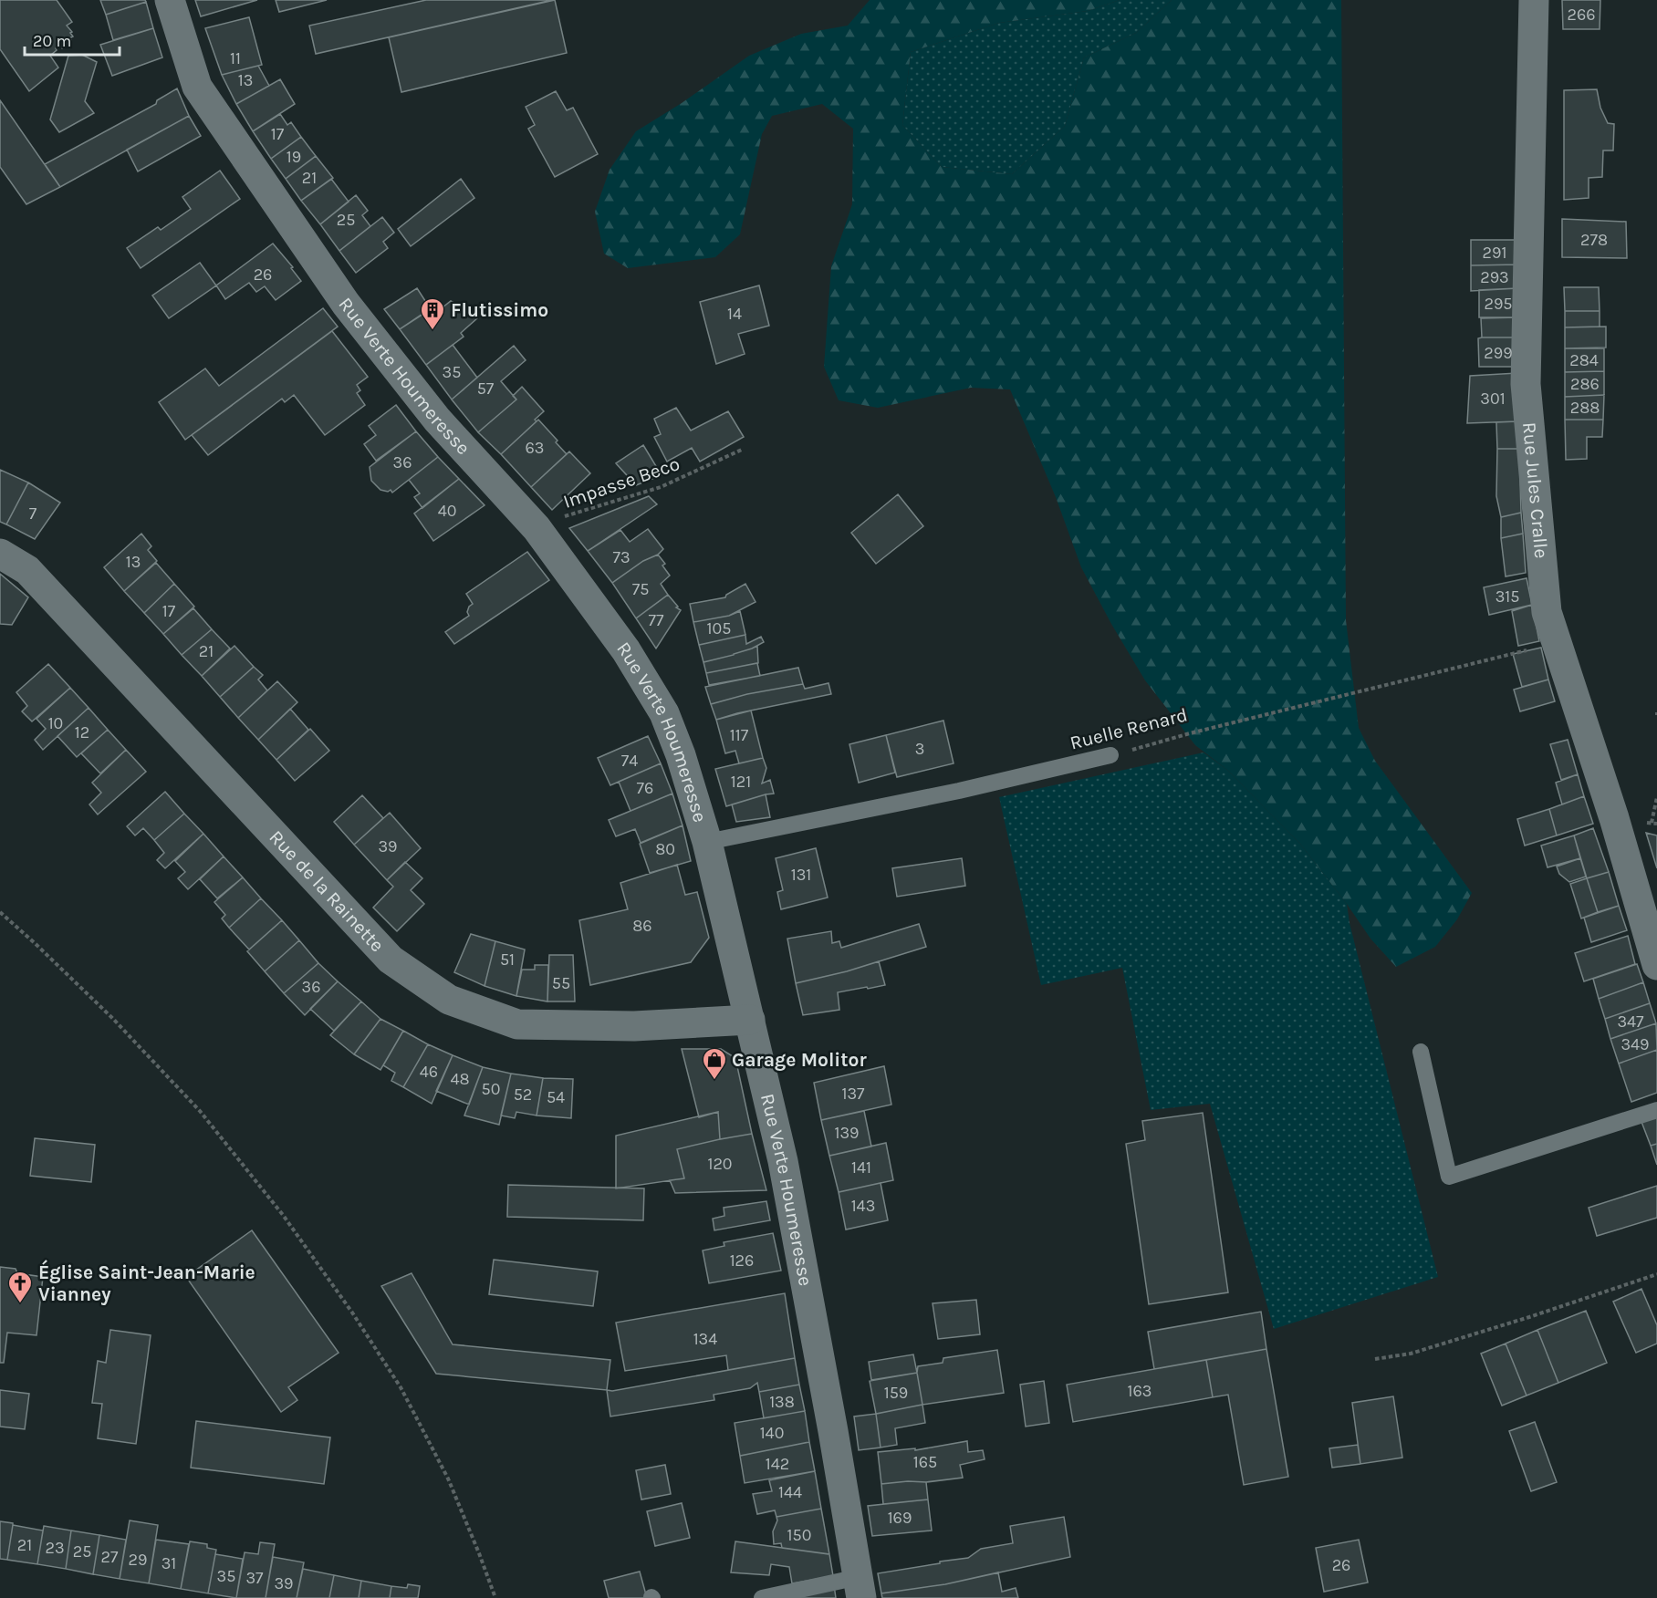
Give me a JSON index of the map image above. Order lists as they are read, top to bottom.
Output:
{
  "streets": {
    "street": ["Rue Verte Houmeresse", "Rue Jules Cralle", "Rue de la Rainette"],
    "lane": ["Ruelle Renard"],
    "path": ["Impasse Beco"]
  },
  "crossings": [
    ["Rue Verte Houmeresse", "Impasse Beco"],
    ["Rue Verte Houmeresse", "Ruelle Renard"],
    ["Rue Verte Houmeresse", "Rue de la Rainette"],
    ["Rue Jules Cralle", "Ruelle Renard"]
  ],
  "places": {
    "building": ["Flutissimo"],
    "shop": ["Garage Molitor"],
    "church": ["Église Saint-Jean-Marie Vianney"]
  },
  "house_numbers": [
    "266",
    "11",
    "13",
    "17",
    "19",
    "21",
    "25",
    "278",
    "291",
    "26",
    "293",
    "295",
    "14",
    "299",
    "284",
    "35",
    "286",
    "57",
    "301",
    "288",
    "63",
    "36",
    "40",
    "7",
    "73",
    "13",
    "75",
    "315",
    "17",
    "77",
    "105",
    "21",
    "10",
    "12",
    "117",
    "3",
    "74",
    "121",
    "76",
    "39",
    "80",
    "131",
    "86",
    "51",
    "55",
    "36",
    "347",
    "349",
    "46",
    "48",
    "50",
    "137",
    "52",
    "54",
    "139",
    "120",
    "141",
    "143",
    "126",
    "134",
    "163",
    "159",
    "138",
    "140",
    "165",
    "142",
    "144",
    "169",
    "150",
    "21",
    "23",
    "25",
    "27",
    "29",
    "31",
    "26",
    "35",
    "37",
    "39"
  ],
  "scale_bar": "20 m"
}
